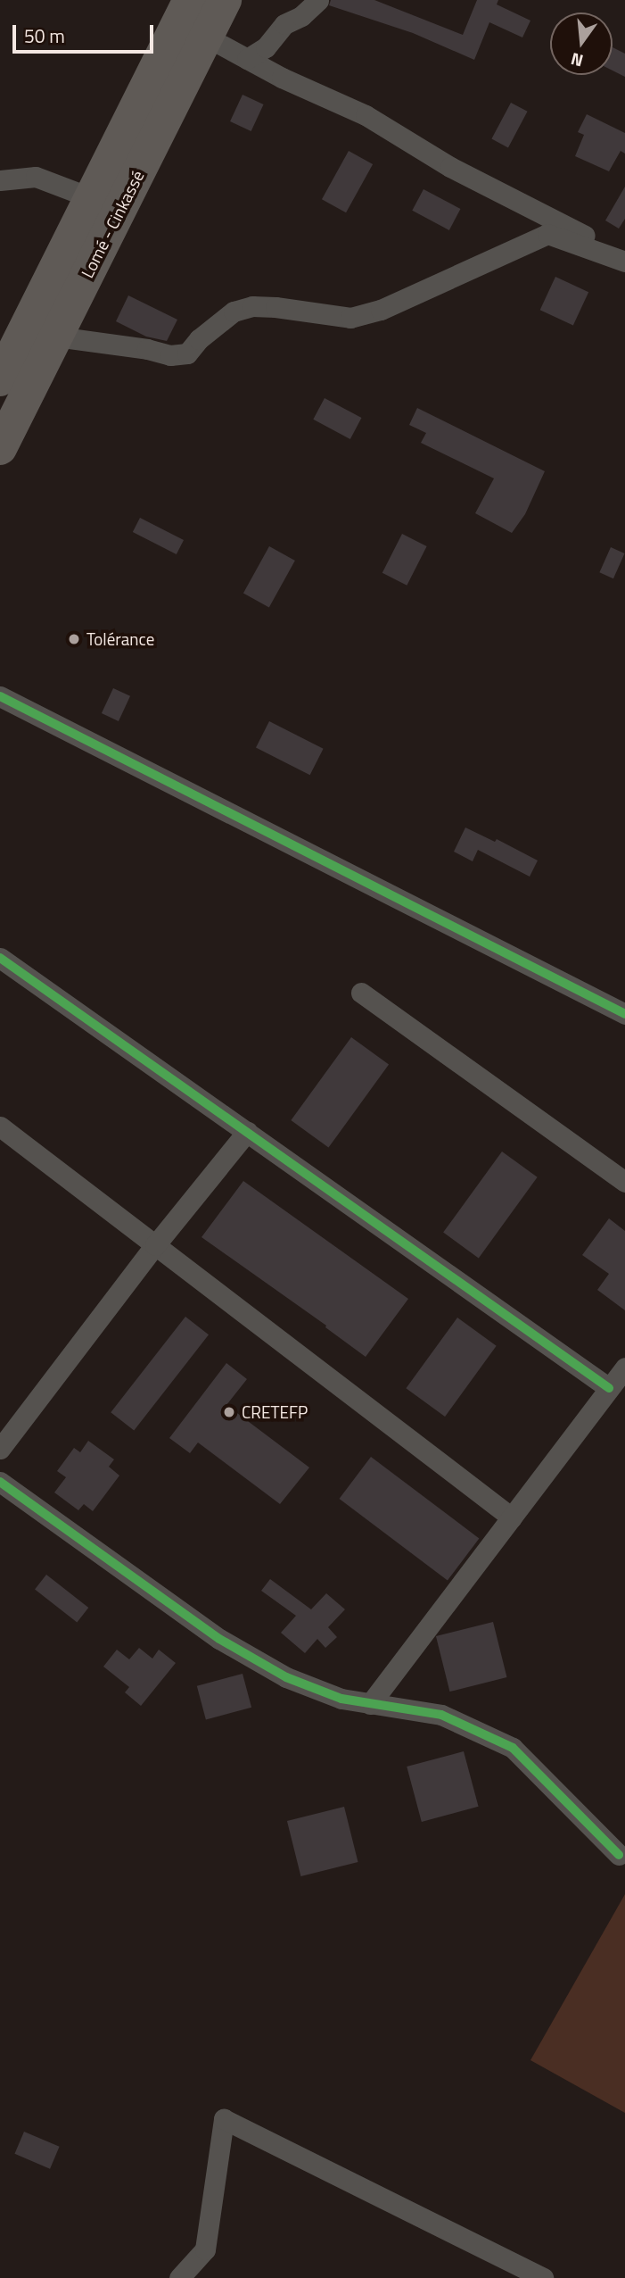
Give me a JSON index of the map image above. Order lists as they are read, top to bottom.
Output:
{
  "streets": {
    "highway": ["Lomé - Cinkassé"]
  },
  "places": ["Tolérance", "CRETEFP"],
  "scale_bar": "50 m",
  "north": "bottom"
}
